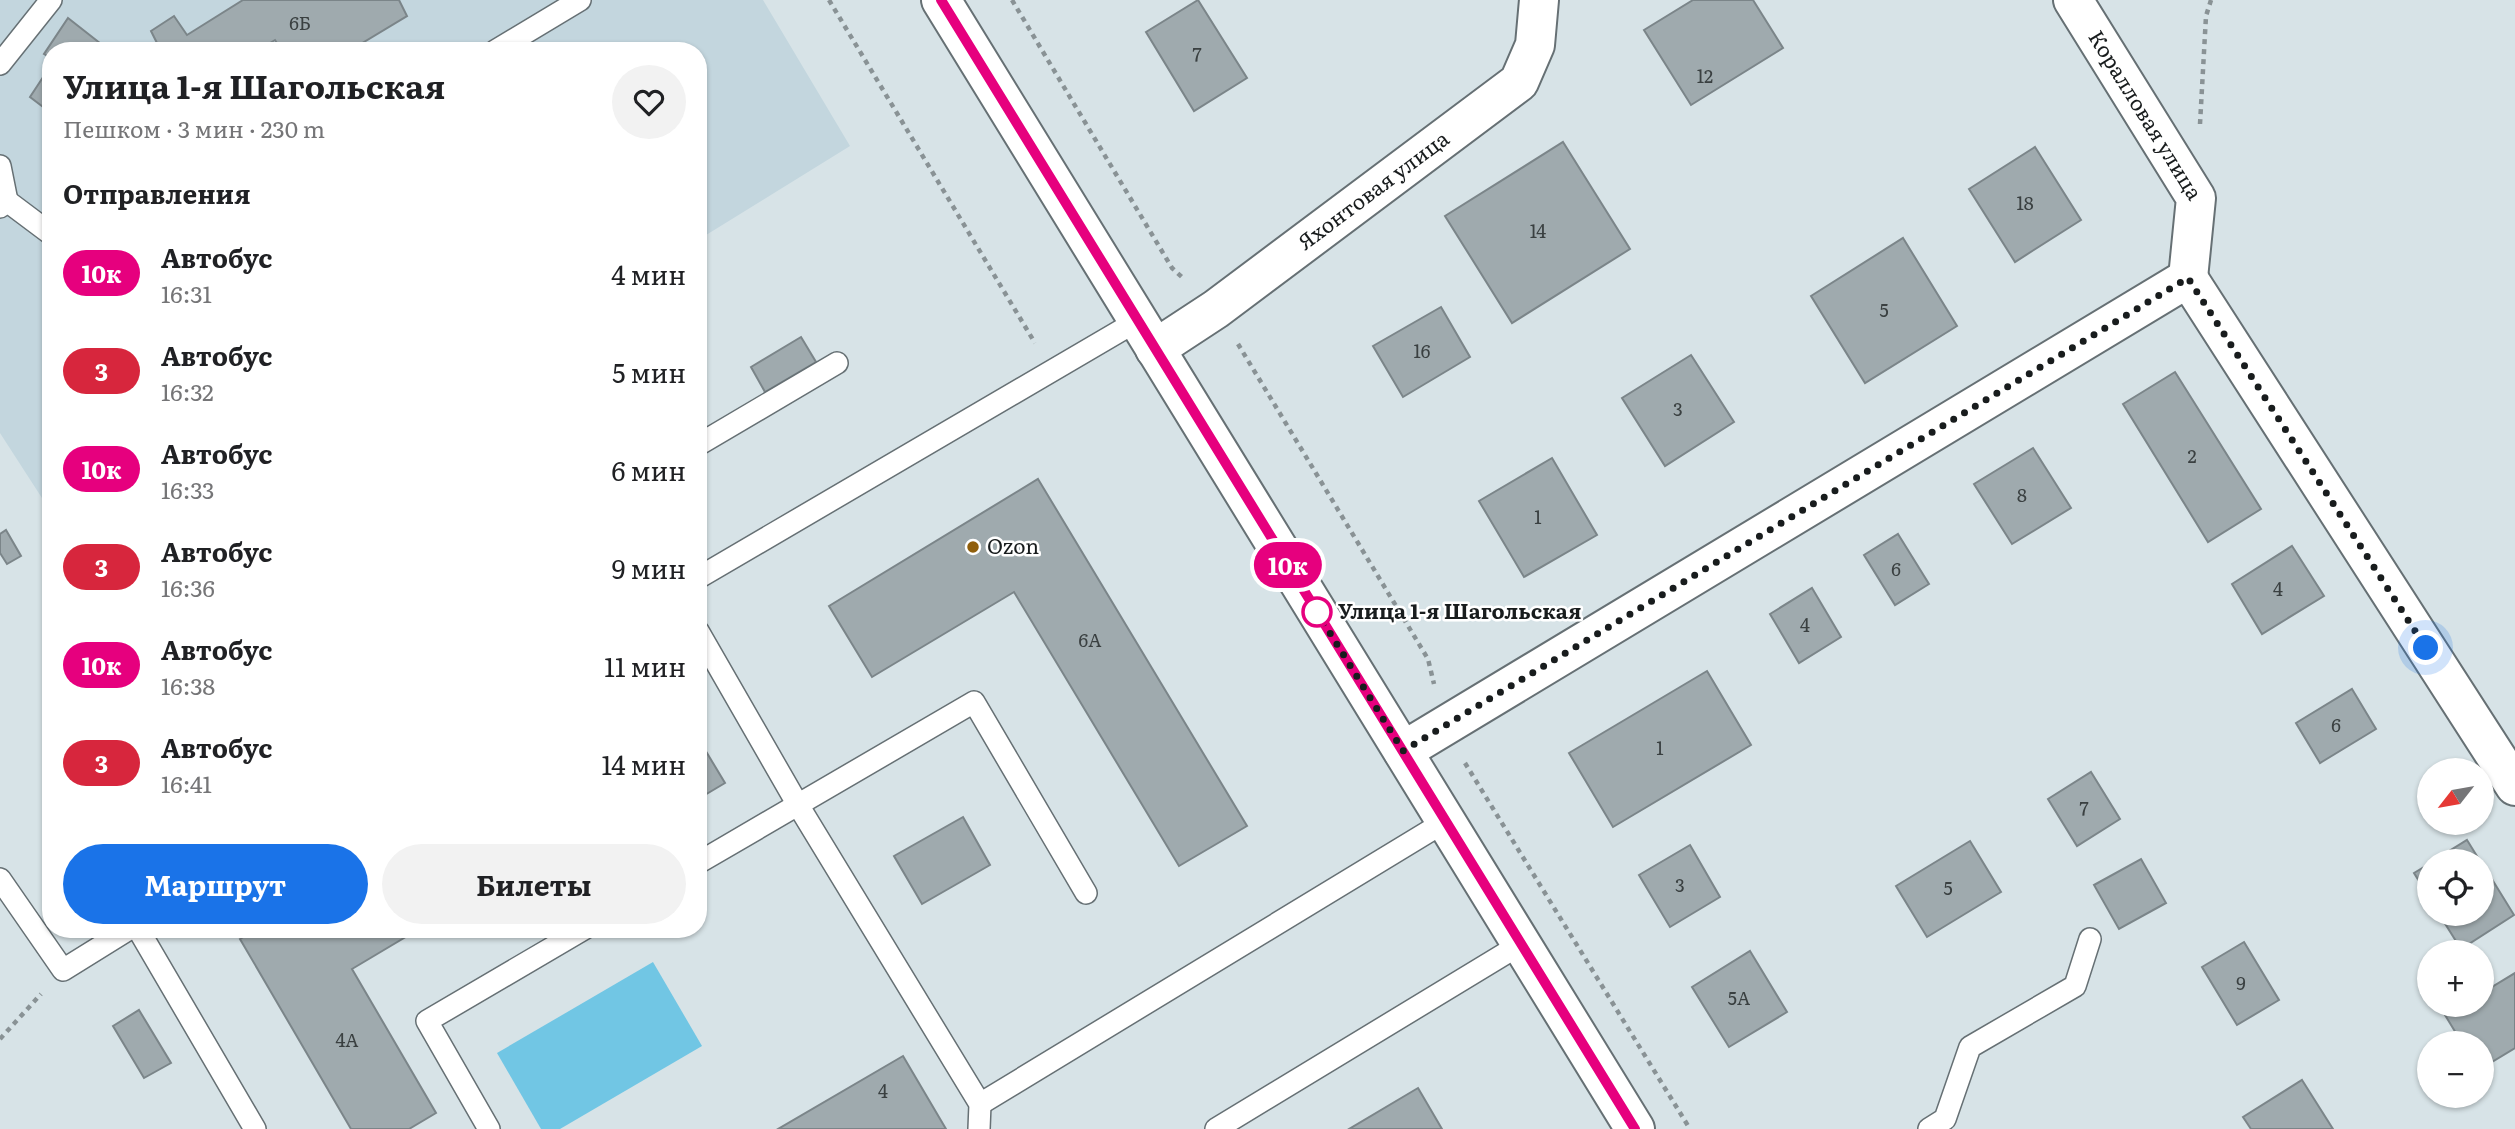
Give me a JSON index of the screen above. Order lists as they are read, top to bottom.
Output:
{
  "streets": {
    "street": ["Коралловая улица", "Яхонтовая улица"]
  },
  "places": ["Ozon", "Улица 1-я Шагольская"],
  "lines": ["bus line 10к"],
  "house_numbers": [
    "6Б",
    "7",
    "12",
    "18",
    "14",
    "5",
    "16",
    "3",
    "2",
    "8",
    "1",
    "6",
    "4",
    "4",
    "6А",
    "6",
    "1",
    "7",
    "3",
    "5",
    "9",
    "5А",
    "4А",
    "4"
  ],
  "north": "bottom left",
  "page": {
    "on_map": "10к",
    "heading": [
      ["Улица 1-я Шагольская", "Пешком · 3 мин · 230 m"],
      "Отправления"
    ],
    "list": [
      {
        "mark": "10к",
        "name": "Автобус",
        "note": "16:31",
        "value": "4 мин"
      },
      {
        "mark": "3",
        "name": "Автобус",
        "note": "16:32",
        "value": "5 мин"
      },
      {
        "mark": "10к",
        "name": "Автобус",
        "note": "16:33",
        "value": "6 мин"
      },
      {
        "mark": "3",
        "name": "Автобус",
        "note": "16:36",
        "value": "9 мин"
      },
      {
        "mark": "10к",
        "name": "Автобус",
        "note": "16:38",
        "value": "11 мин"
      },
      {
        "mark": "3",
        "name": "Автобус",
        "note": "16:41",
        "value": "14 мин"
      }
    ],
    "map_buttons": ["+", "−"],
    "buttons": ["Маршрут", "Билеты"]
  }
}
